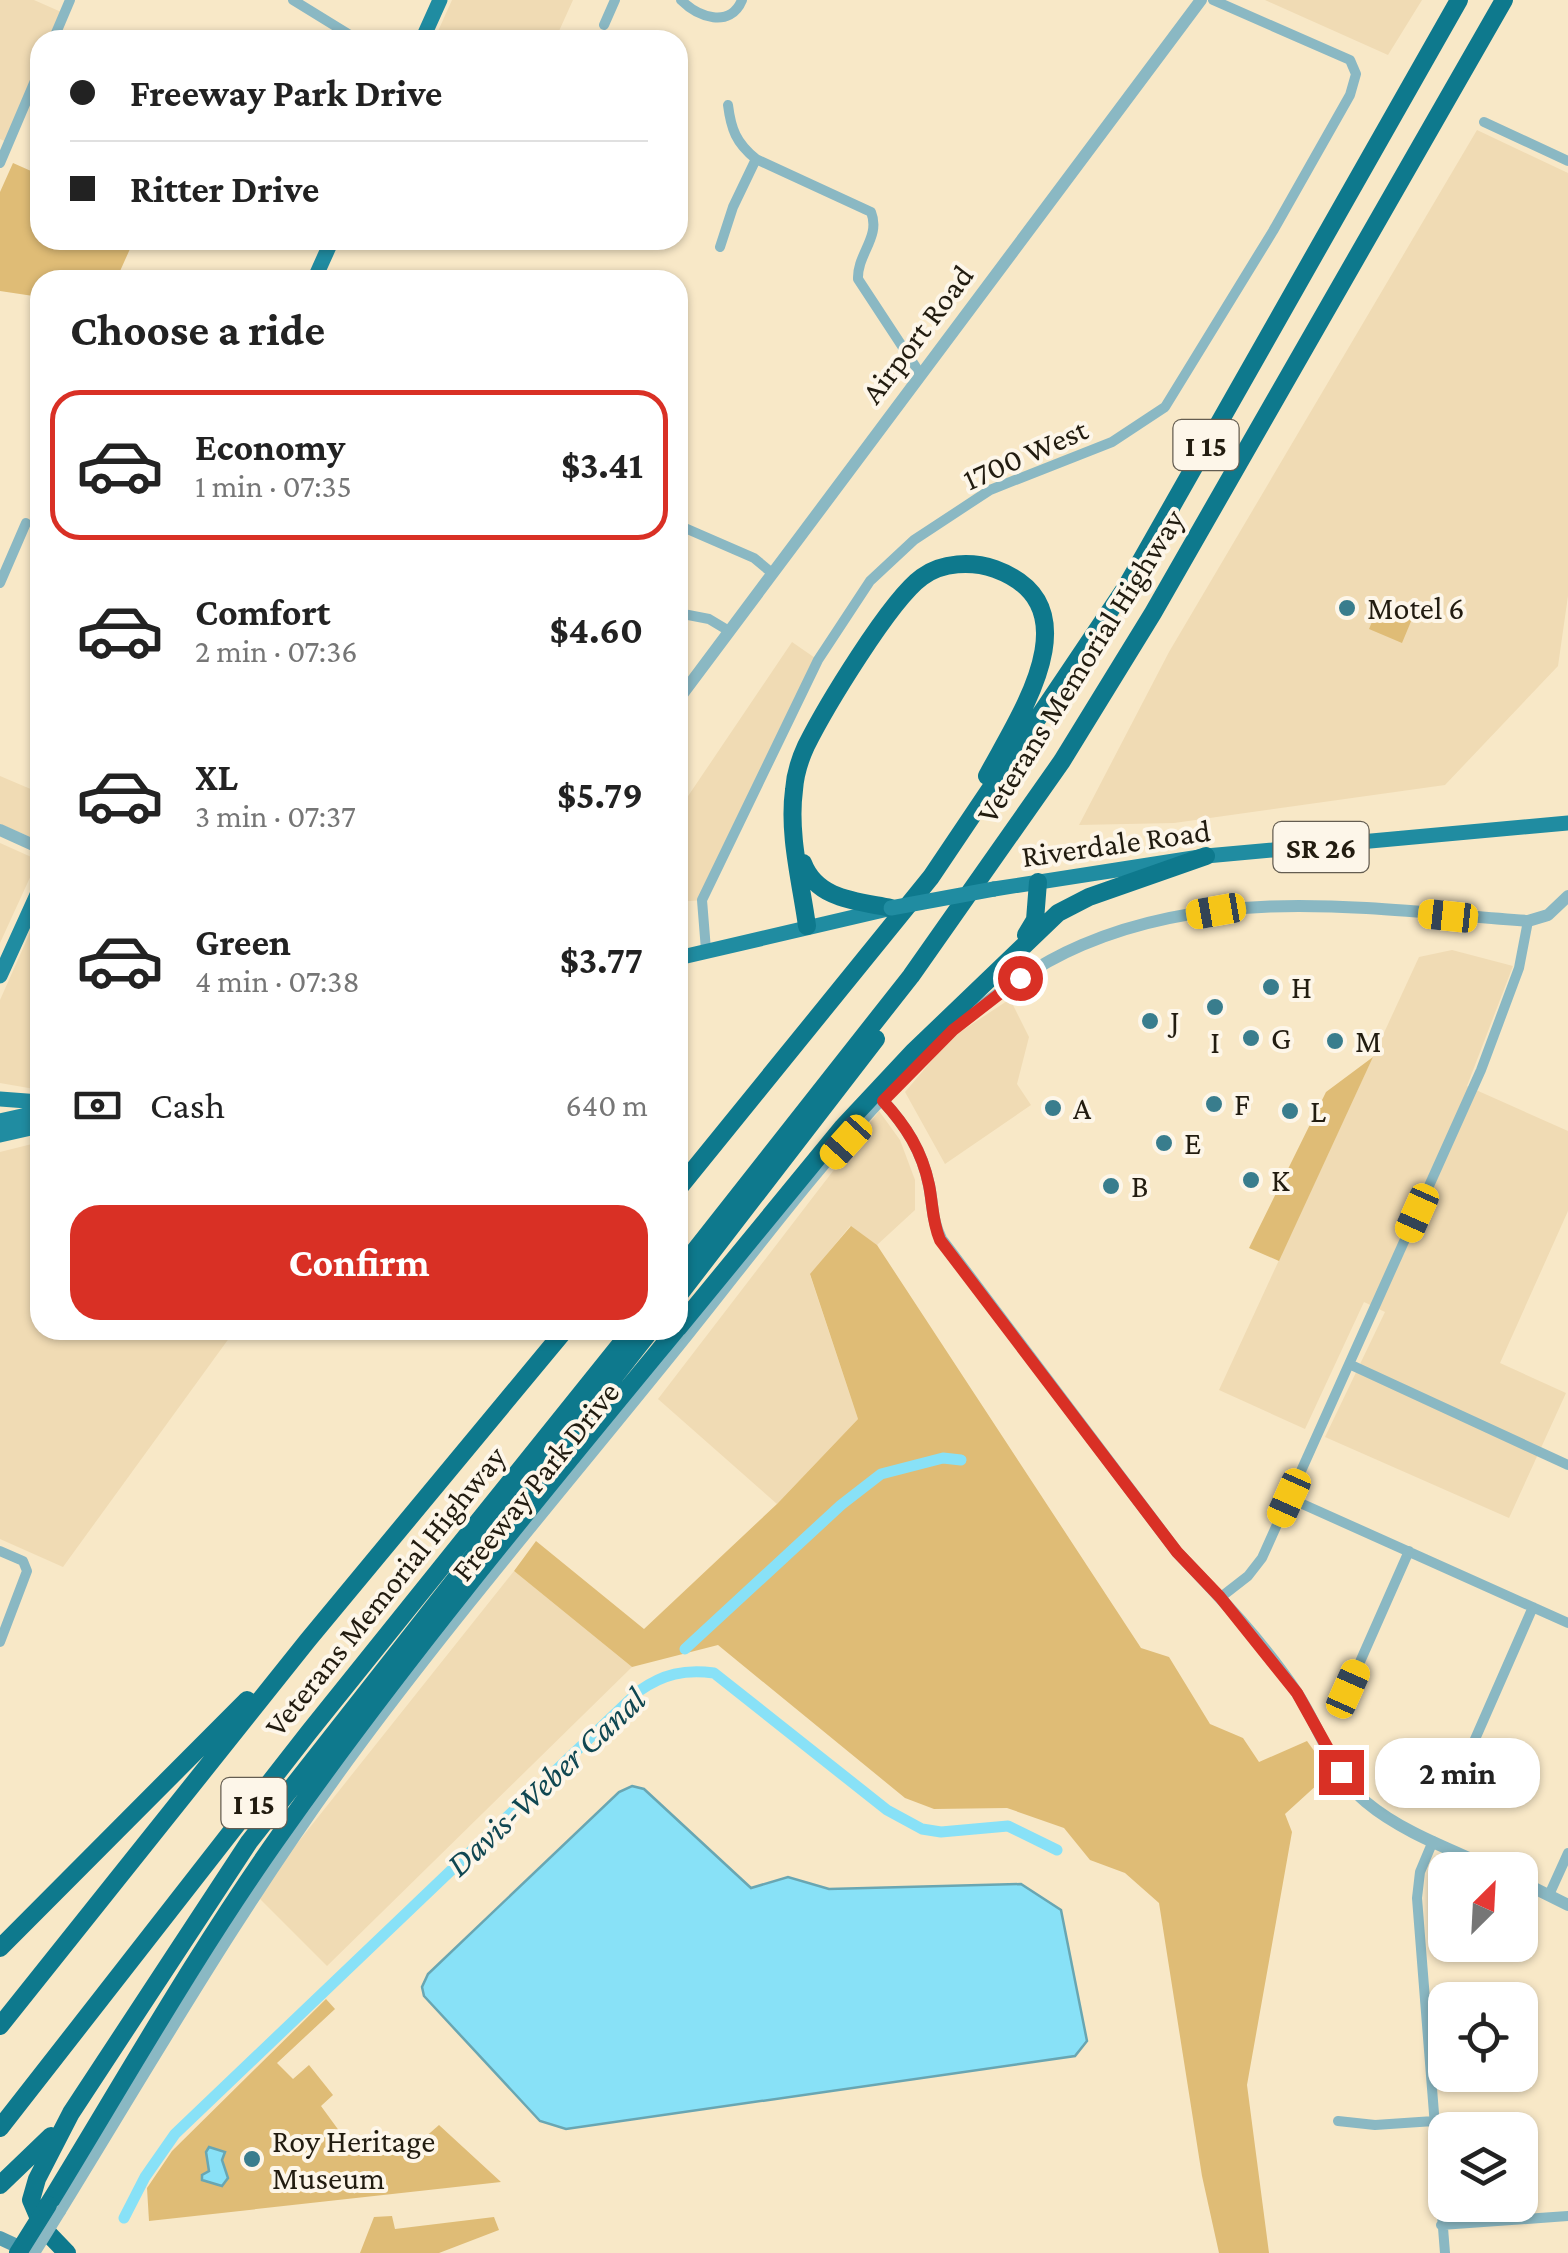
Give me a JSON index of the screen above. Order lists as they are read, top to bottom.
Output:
{
  "streets": {
    "highway": ["I 15", "Veterans Memorial Highway"],
    "main road": ["Riverdale Road", "SR 26"],
    "street": ["Airport Road", "1700 West", "Freeway Park Drive"]
  },
  "crossings": [
    ["1700 West", "Riverdale Road"]
  ],
  "water": ["Davis-Weber Canal"],
  "places": [
    "Motel 6",
    "H",
    "I",
    "J",
    "G",
    "M",
    "F",
    "A",
    "L",
    "E",
    "K",
    "B",
    "Roy Heritage Museum"
  ],
  "north": "top right",
  "page": {
    "banner": ["Freeway Park Drive", "Ritter Drive"],
    "heading": "Choose a ride",
    "list": [
      {
        "name": "Economy",
        "note": "1 min · 07:35",
        "value": "$3.41"
      },
      {
        "name": "Comfort",
        "note": "2 min · 07:36",
        "value": "$4.60"
      },
      {
        "name": "XL",
        "note": "3 min · 07:37",
        "value": "$5.79"
      },
      {
        "name": "Green",
        "note": "4 min · 07:38",
        "value": "$3.77"
      }
    ],
    "pay": ["Cash", "640 m"],
    "buttons": "Confirm",
    "bubble": "2 min"
  }
}
